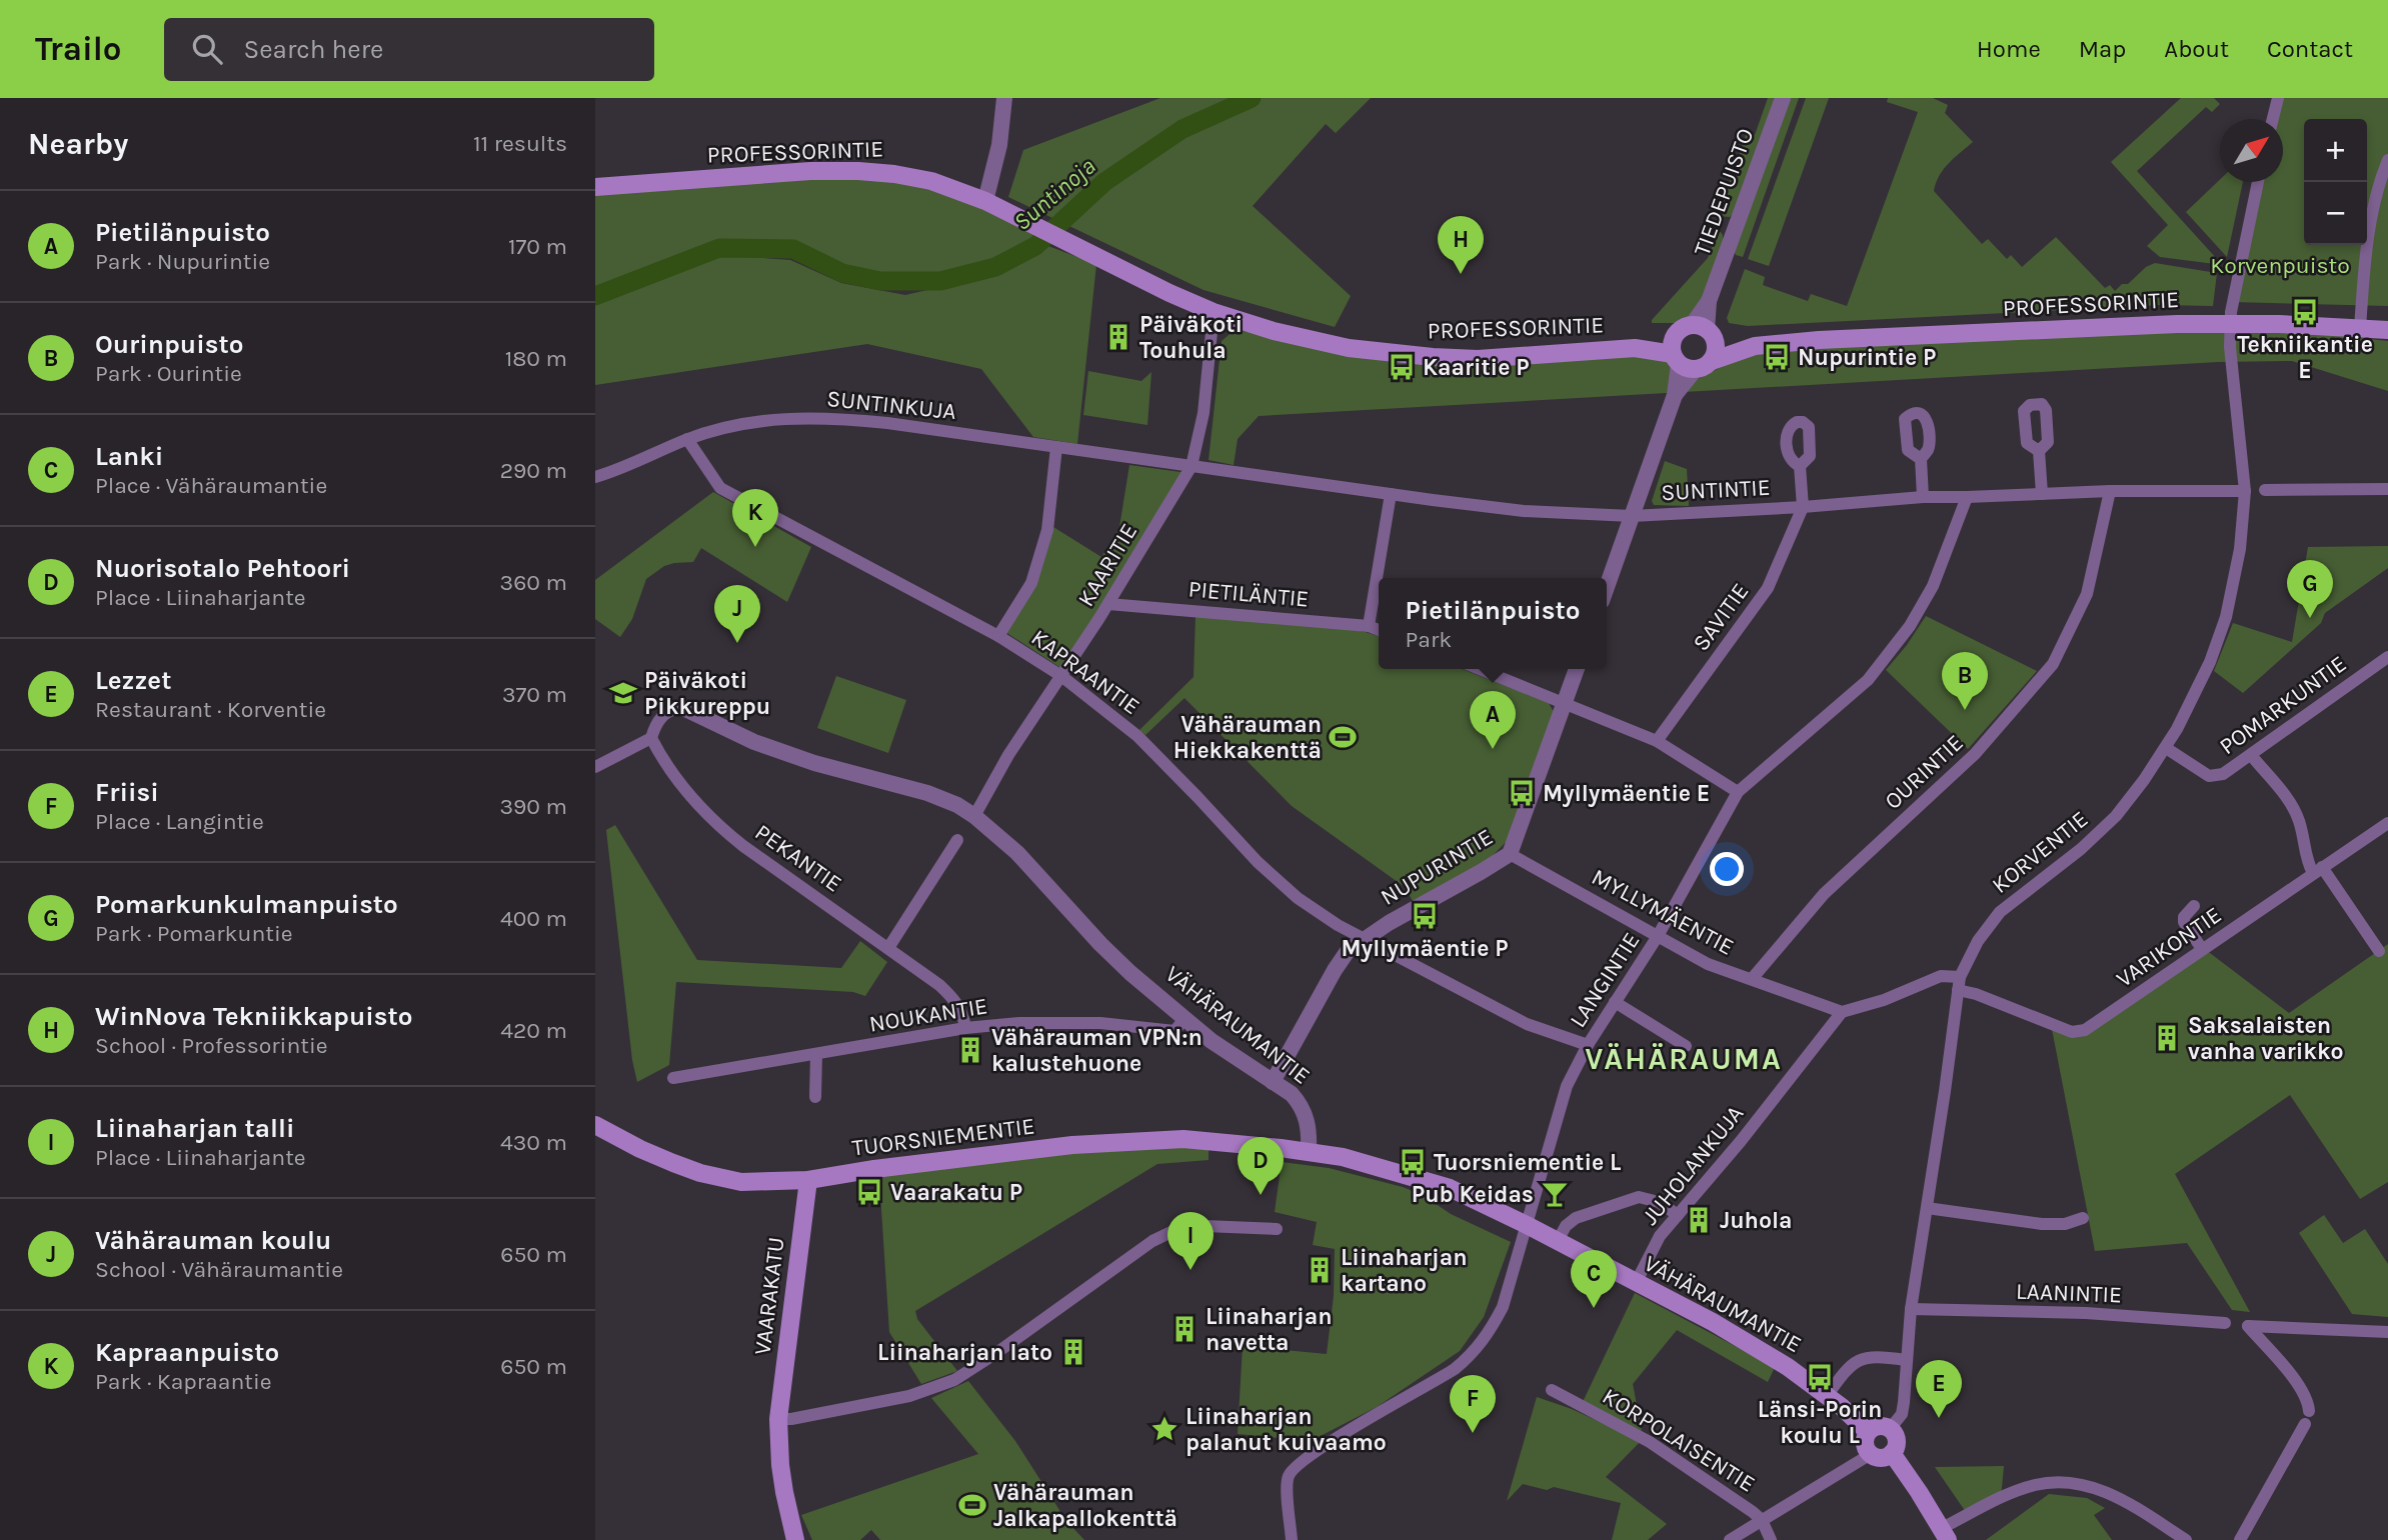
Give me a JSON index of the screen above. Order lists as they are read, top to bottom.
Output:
{
  "streets": {
    "main road": [
      "PROFESSORINTIE",
      "VÄHÄRAUMANTIE",
      "TUORSNIEMENTIE",
      "VAARAKATU"
    ],
    "street": [
      "TIEDEPUISTO",
      "SUNTINKUJA",
      "SUNTINTIE",
      "KAARITIE",
      "PIETILÄNTIE",
      "SAVITIE",
      "KAPRAANTIE",
      "POMARKUNTIE",
      "OURINTIE",
      "KORVENTIE",
      "PEKANTIE",
      "NUPURINTIE",
      "MYLLYMÄENTIE",
      "VARIKONTIE",
      "LANGINTIE",
      "NOUKANTIE",
      "JUHOLANKUJA",
      "LAANINTIE",
      "KORPOLAISENTIE"
    ]
  },
  "crossings": [
    ["PROFESSORINTIE", "TIEDEPUISTO"],
    ["PROFESSORINTIE", "KAARITIE"],
    ["PROFESSORINTIE", "KORVENTIE"],
    ["SUNTINKUJA", "SUNTINTIE"],
    ["SUNTINKUJA", "KAARITIE"],
    ["SUNTINKUJA", "KAPRAANTIE"],
    ["SUNTINTIE", "KAARITIE"],
    ["SUNTINTIE", "SAVITIE"],
    ["SUNTINTIE", "OURINTIE"],
    ["SUNTINTIE", "KORVENTIE"],
    ["SUNTINTIE", "LANGINTIE"],
    ["KAARITIE", "PIETILÄNTIE"],
    ["KAARITIE", "KAPRAANTIE"],
    ["KAARITIE", "VÄHÄRAUMANTIE"],
    ["KAPRAANTIE", "NUPURINTIE"],
    ["KAPRAANTIE", "LANGINTIE"],
    ["POMARKUNTIE", "KORVENTIE"],
    ["OURINTIE", "MYLLYMÄENTIE"],
    ["KORVENTIE", "VARIKONTIE"],
    ["KORVENTIE", "VÄHÄRAUMANTIE"],
    ["KORVENTIE", "LAANINTIE"],
    ["PEKANTIE", "NOUKANTIE"],
    ["NUPURINTIE", "MYLLYMÄENTIE"],
    ["NUPURINTIE", "VÄHÄRAUMANTIE"],
    ["MYLLYMÄENTIE", "LANGINTIE"],
    ["MYLLYMÄENTIE", "JUHOLANKUJA"],
    ["LANGINTIE", "VÄHÄRAUMANTIE"],
    ["NOUKANTIE", "VÄHÄRAUMANTIE"],
    ["VÄHÄRAUMANTIE", "TUORSNIEMENTIE"],
    ["VÄHÄRAUMANTIE", "JUHOLANKUJA"],
    ["TUORSNIEMENTIE", "VAARAKATU"]
  ],
  "districts": ["VÄHÄRAUMA"],
  "water": ["Suntinoja"],
  "parks": ["Korvenpuisto"],
  "places": {
    "bus stop": [
      "Tekniikantie E",
      "Nupurintie P",
      "Kaaritie P",
      "Myllymäentie E",
      "Myllymäentie P",
      "Tuorsniementie L",
      "Vaarakatu P",
      "Länsi-Porin koulu L"
    ],
    "building": [
      "Päiväkoti Touhula",
      "Saksalaisten vanha varikko",
      "Vähärauman VPN:n kalustehuone",
      "Juhola",
      "Liinaharjan kartano",
      "Liinaharjan navetta",
      "Liinaharjan lato"
    ],
    "school or university": ["Päiväkoti Pikkureppu"],
    "sports": ["Vähärauman Hiekkakenttä", "Vähärauman Jalkapallokenttä"],
    "bar": ["Pub Keidas"],
    "place": ["Liinaharjan palanut kuivaamo"]
  },
  "north": "top right",
  "page": {
    "header": "Trailo",
    "search": "Search here",
    "nav": [
      "Home",
      "Map",
      "About",
      "Contact"
    ],
    "heading": ["Nearby", "11 results"],
    "map_buttons": ["+", "−"],
    "list": [
      {
        "mark": "A",
        "name": "Pietilänpuisto",
        "note": "Park · Nupurintie",
        "value": "170 m"
      },
      {
        "mark": "B",
        "name": "Ourinpuisto",
        "note": "Park · Ourintie",
        "value": "180 m"
      },
      {
        "mark": "C",
        "name": "Lanki",
        "note": "Place · Vähäraumantie",
        "value": "290 m"
      },
      {
        "mark": "D",
        "name": "Nuorisotalo Pehtoori",
        "note": "Place · Liinaharjante",
        "value": "360 m"
      },
      {
        "mark": "E",
        "name": "Lezzet",
        "note": "Restaurant · Korventie",
        "value": "370 m"
      },
      {
        "mark": "F",
        "name": "Friisi",
        "note": "Place · Langintie",
        "value": "390 m"
      },
      {
        "mark": "G",
        "name": "Pomarkunkulmanpuisto",
        "note": "Park · Pomarkuntie",
        "value": "400 m"
      },
      {
        "mark": "H",
        "name": "WinNova Tekniikkapuisto",
        "note": "School · Professorintie",
        "value": "420 m"
      },
      {
        "mark": "I",
        "name": "Liinaharjan talli",
        "note": "Place · Liinaharjante",
        "value": "430 m"
      },
      {
        "mark": "J",
        "name": "Vähärauman koulu",
        "note": "School · Vähäraumantie",
        "value": "650 m"
      },
      {
        "mark": "K",
        "name": "Kapraanpuisto",
        "note": "Park · Kapraantie",
        "value": "650 m"
      }
    ],
    "pins": [
      "H",
      "K",
      "G",
      "J",
      "B",
      "A",
      "D",
      "I",
      "C",
      "E",
      "F"
    ],
    "popup": ["Pietilänpuisto", "Park"]
  }
}
